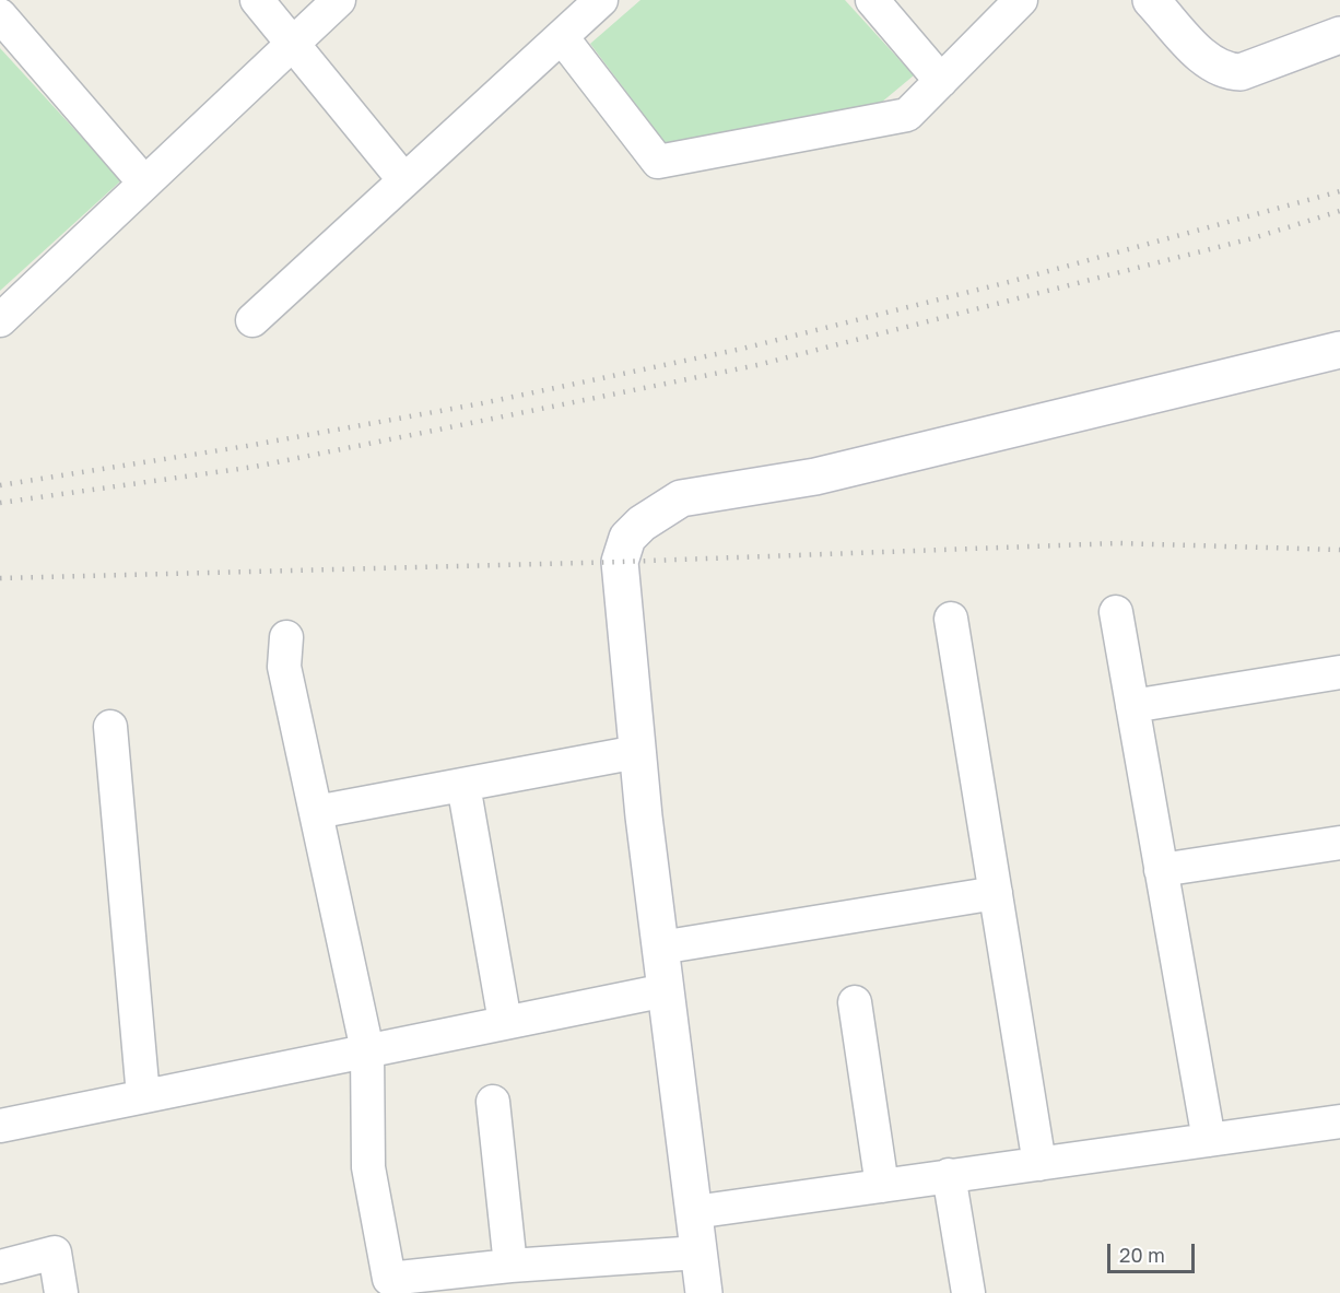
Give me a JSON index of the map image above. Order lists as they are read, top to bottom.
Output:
{
  "scale_bar": "20 m"
}
